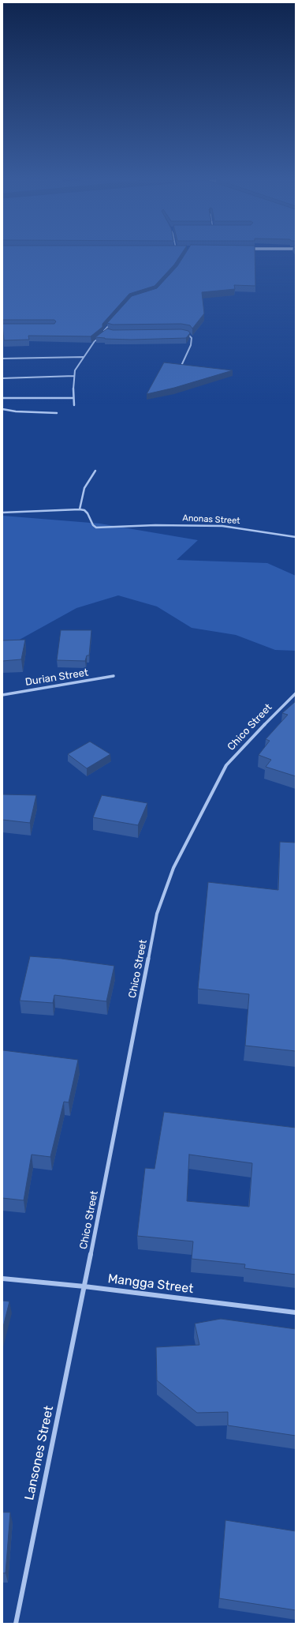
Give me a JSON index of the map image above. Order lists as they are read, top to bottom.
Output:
{
  "streets": {
    "street": [
      "Anonas Street",
      "Durian Street",
      "Chico Street",
      "Mangga Street",
      "Lansones Street"
    ]
  },
  "crossings": [
    ["Chico Street", "Mangga Street"],
    ["Chico Street", "Lansones Street"],
    ["Mangga Street", "Lansones Street"]
  ]
}
